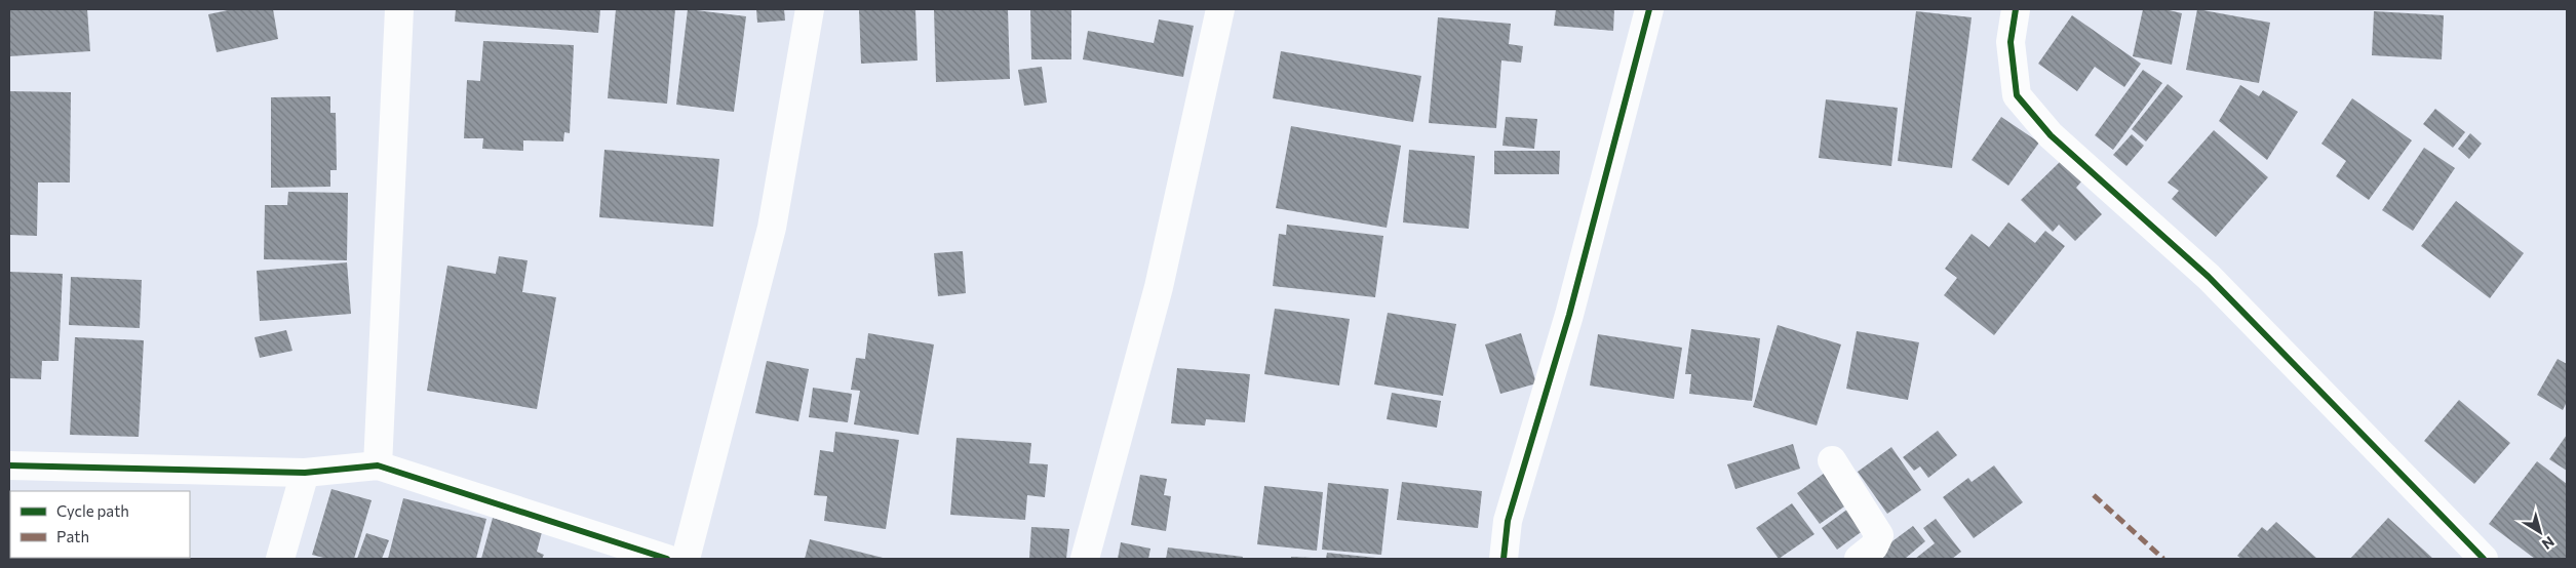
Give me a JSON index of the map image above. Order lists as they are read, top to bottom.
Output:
{
  "legend": ["Cycle path", "Path"],
  "north": "bottom right"
}
